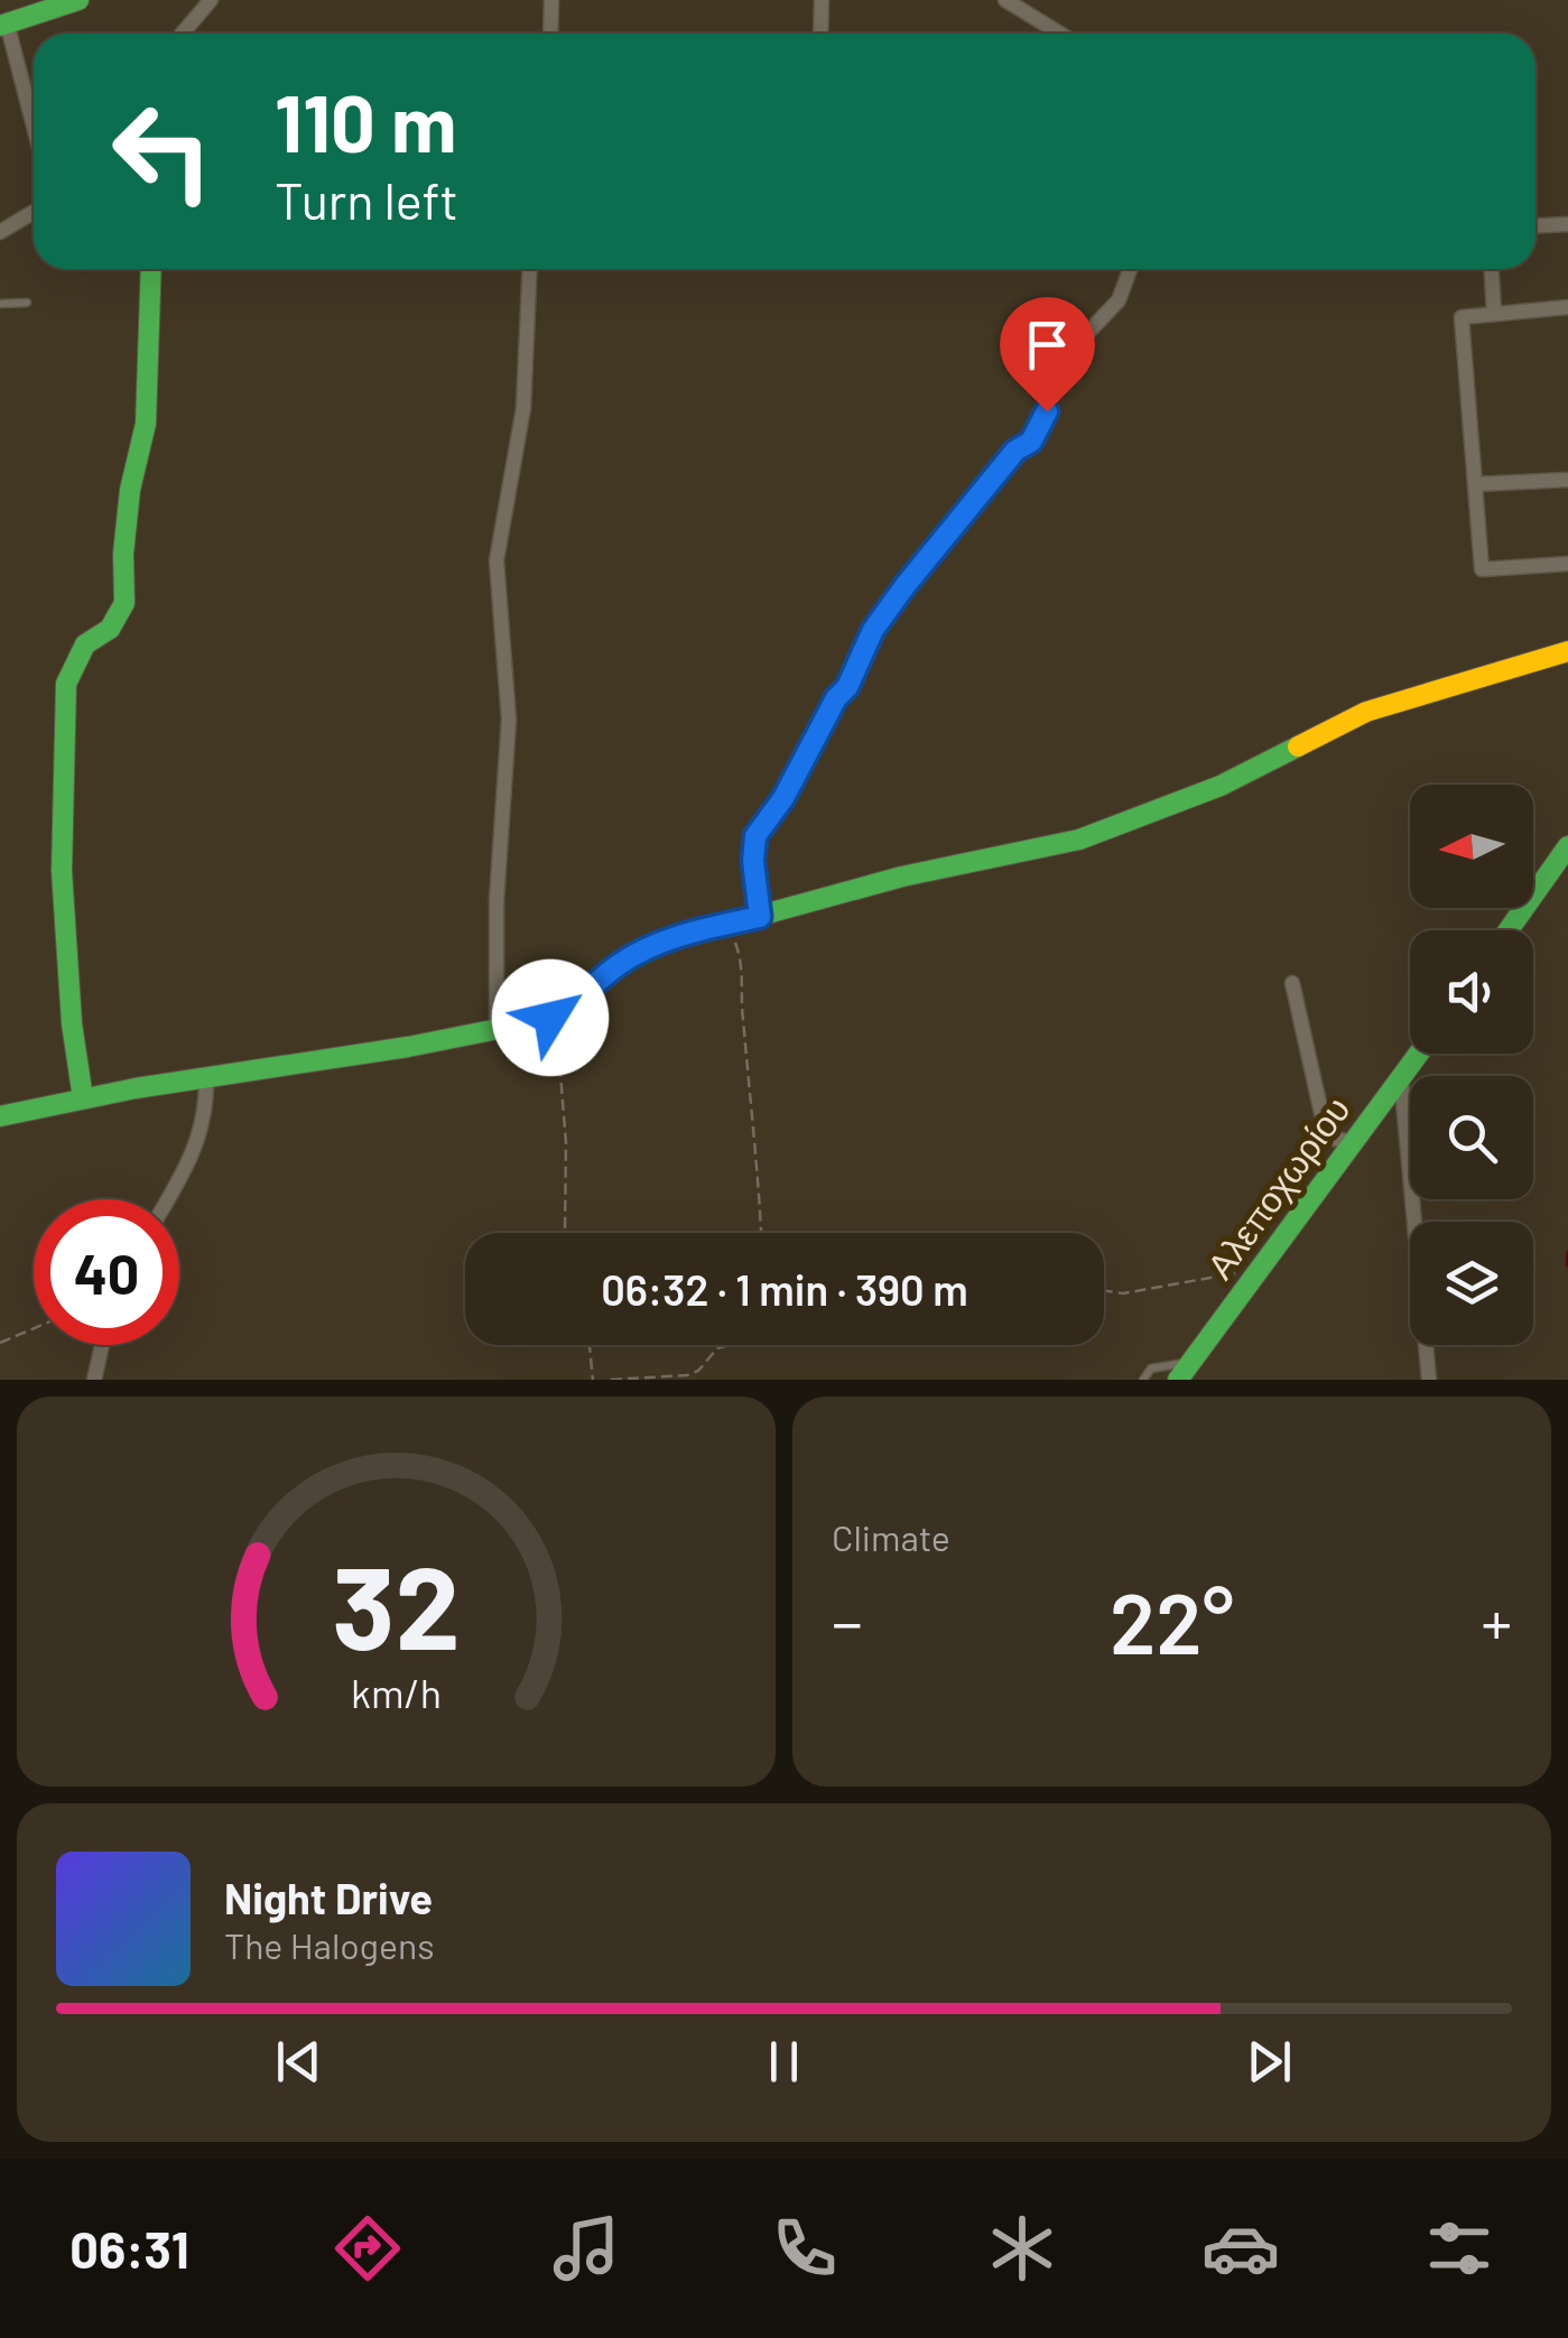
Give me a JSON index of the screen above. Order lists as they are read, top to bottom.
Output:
{
  "streets": {
    "street": ["Αλεποχωρίου"]
  },
  "north": "left",
  "page": {
    "turn": ["110 m", "Turn left"],
    "limit": "40",
    "trip": "06:32 · 1 min · 390 m",
    "tile": "Climate",
    "heat": ["−", "22°", "+"],
    "song": ["Night Drive", "The Halogens"],
    "tabs": "06:31",
    "gauge": ["32", "km/h"]
  }
}
